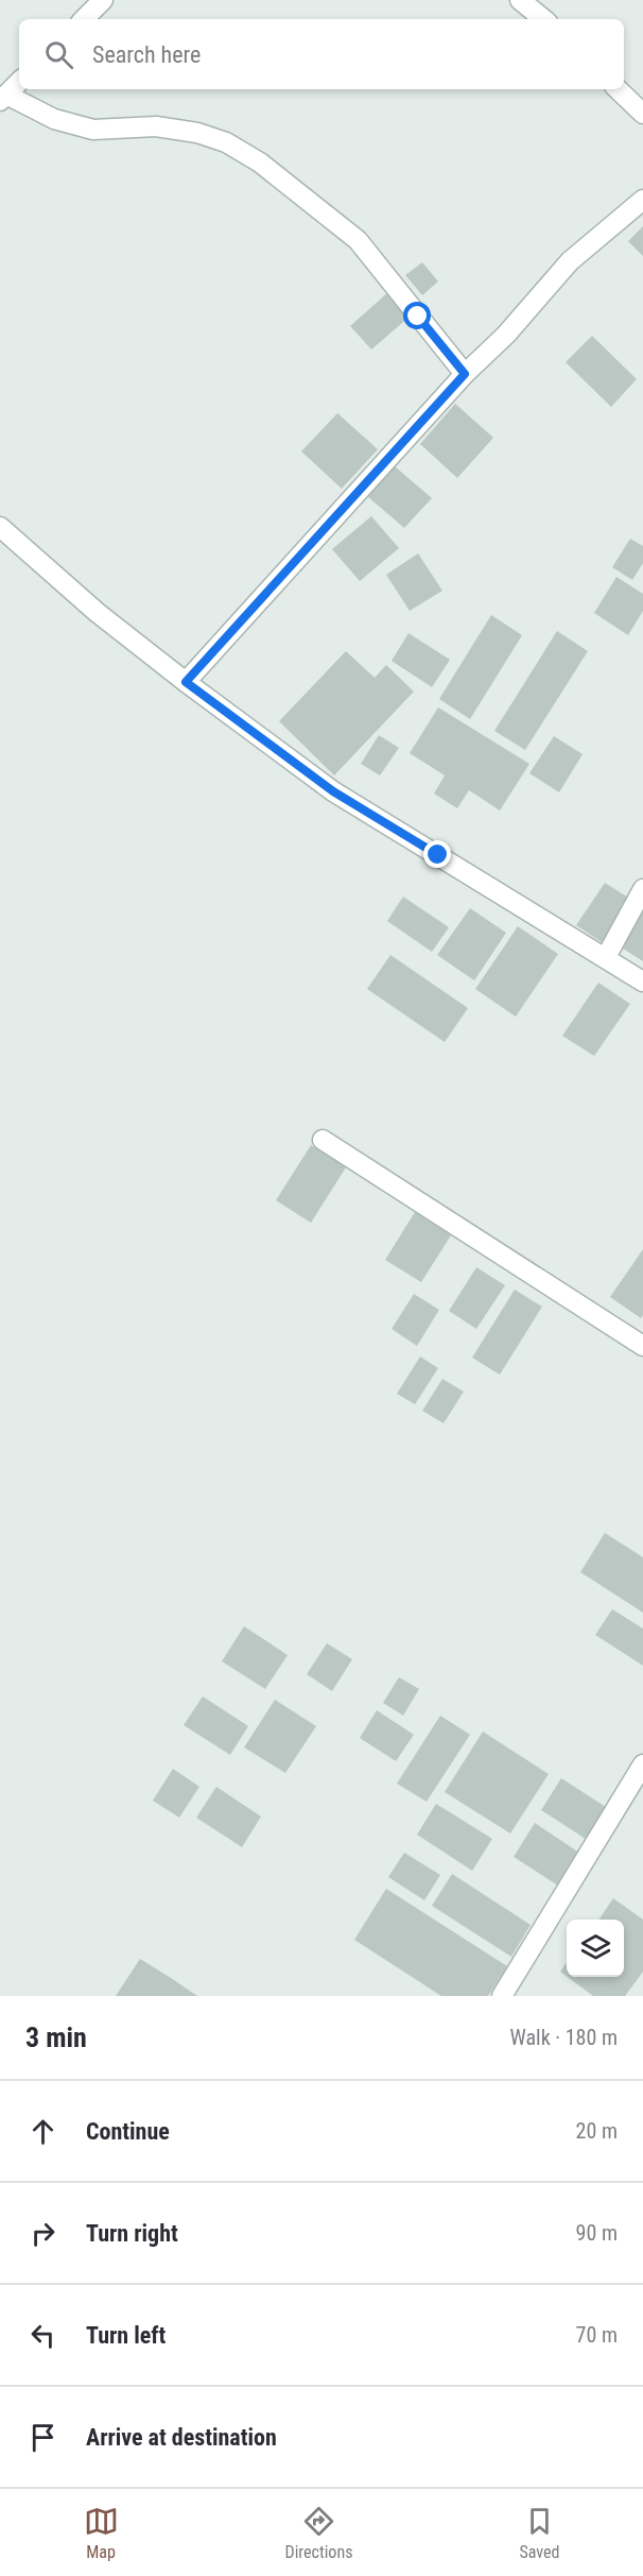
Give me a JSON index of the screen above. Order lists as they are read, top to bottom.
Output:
{
  "page": {
    "search": "Search here",
    "heading": ["3 min", "Walk · 180 m"],
    "list": [
      ["Continue", "20 m"],
      ["Turn right", "90 m"],
      ["Turn left", "70 m"],
      "Arrive at destination"
    ],
    "nav": ["Map", "Directions", "Saved"]
  }
}
